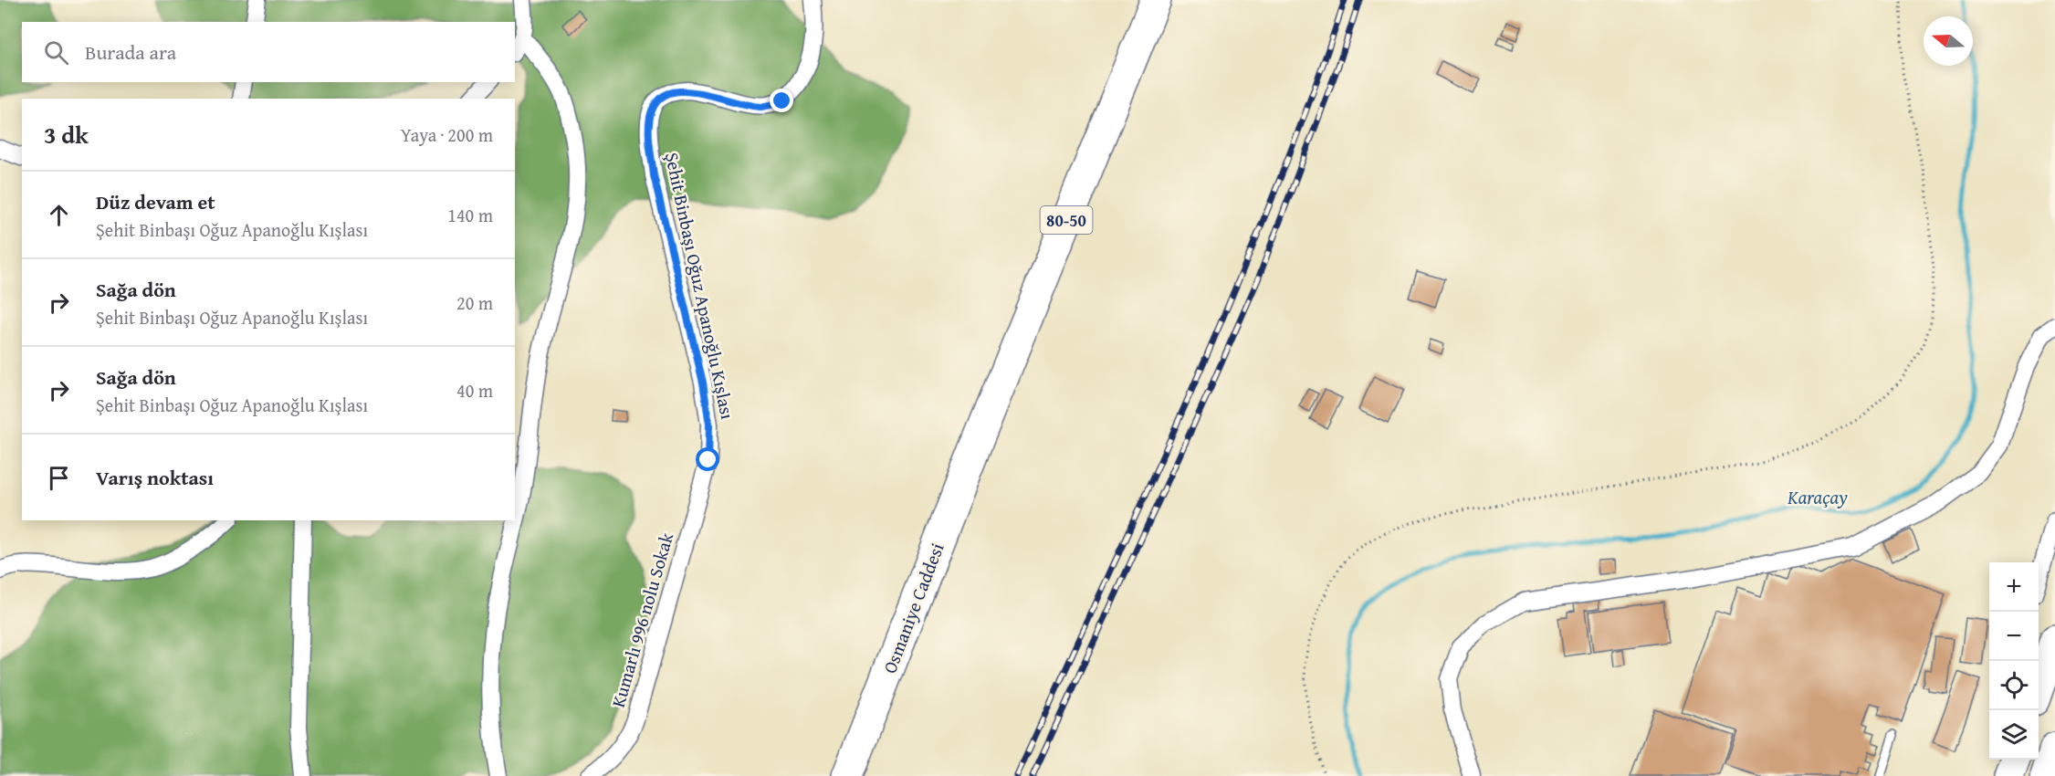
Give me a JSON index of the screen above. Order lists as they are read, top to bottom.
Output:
{
  "streets": {
    "highway": ["80-50", "Osmaniye Caddesi"],
    "street": ["Şehit Binbaşı Oğuz Apanoğlu Kışlası", "Kumarlı 996 nolu Sokak"]
  },
  "crossings": [
    ["Şehit Binbaşı Oğuz Apanoğlu Kışlası", "Kumarlı 996 nolu Sokak"]
  ],
  "water": ["Karaçay"],
  "north": "left",
  "page": {
    "search": "Burada ara",
    "heading": ["3 dk", "Yaya · 200 m"],
    "list": [
      ["Düz devam et", "Şehit Binbaşı Oğuz Apanoğlu Kışlası", "140 m"],
      ["Sağa dön", "Şehit Binbaşı Oğuz Apanoğlu Kışlası", "20 m"],
      ["Sağa dön", "Şehit Binbaşı Oğuz Apanoğlu Kışlası", "40 m"],
      "Varış noktası"
    ],
    "map_buttons": ["+", "−"]
  }
}
